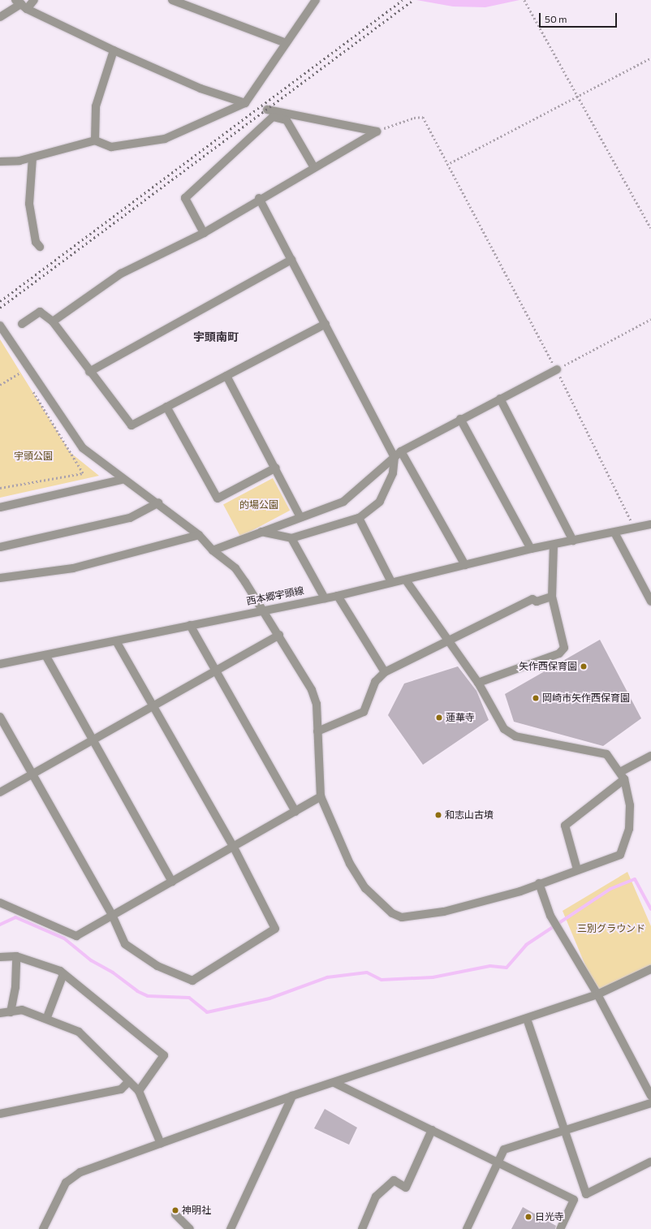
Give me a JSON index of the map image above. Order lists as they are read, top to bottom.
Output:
{
  "streets": {
    "street": ["西本郷宇頭線"]
  },
  "districts": ["宇頭南町"],
  "parks": ["宇頭公園", "的場公園", "三別グラウンド"],
  "places": [
    "矢作西保育園",
    "岡崎市矢作西保育園",
    "蓮華寺",
    "和志山古墳",
    "神明社",
    "日光寺"
  ],
  "scale_bar": "50 m"
}
